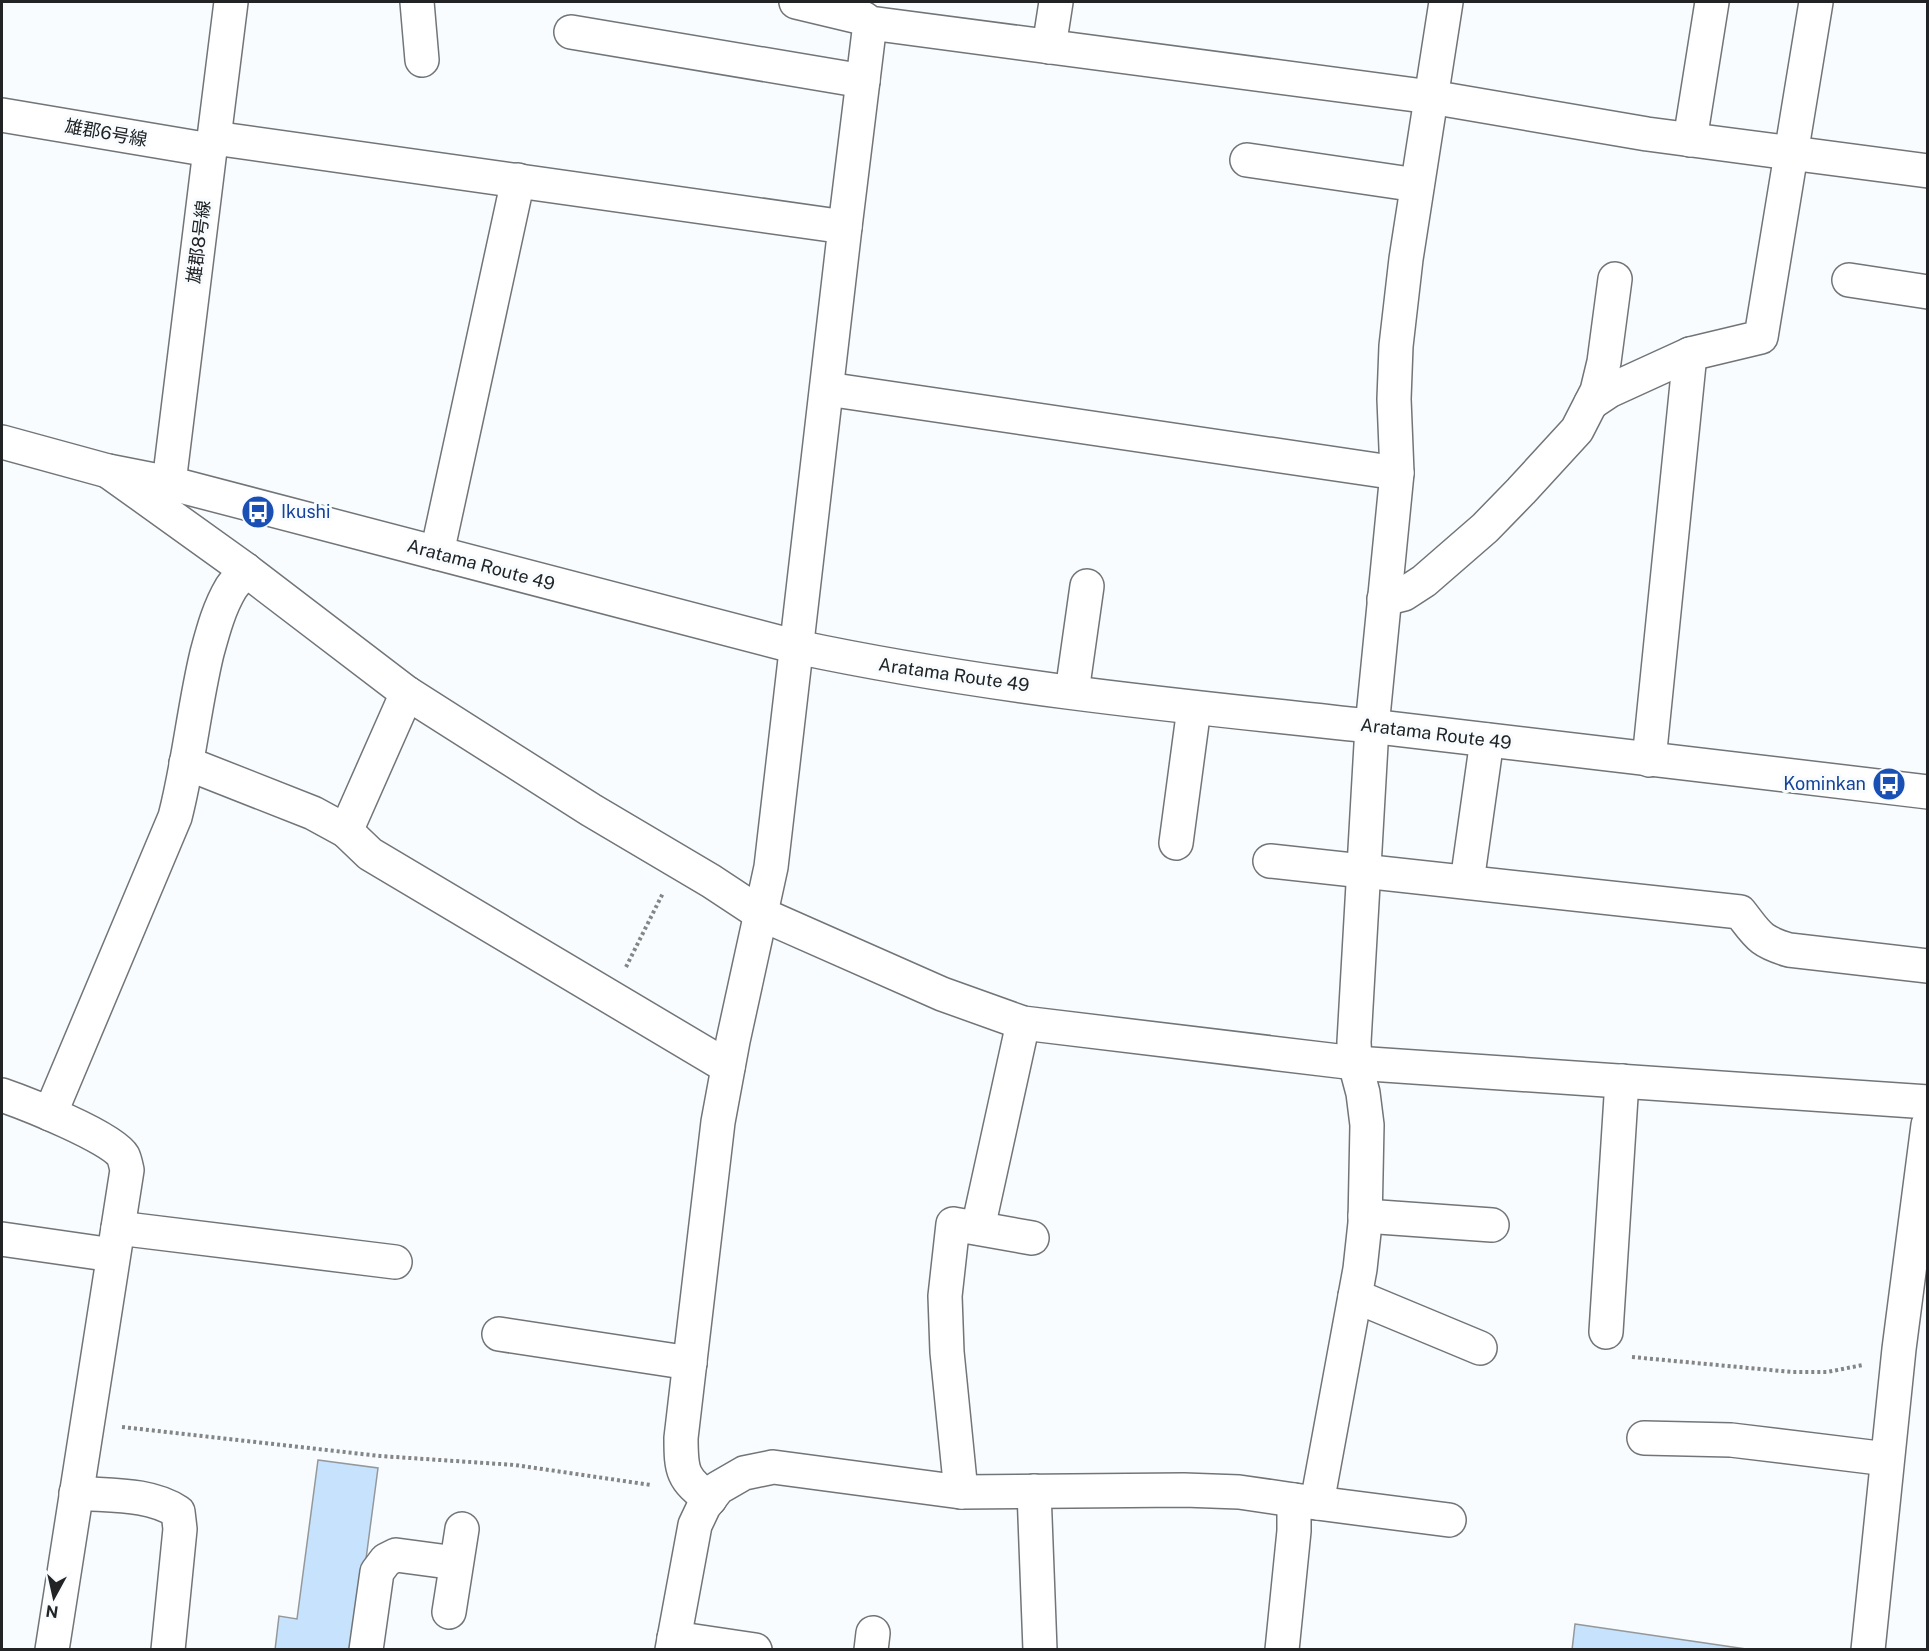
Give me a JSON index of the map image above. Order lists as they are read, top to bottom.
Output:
{
  "streets": {
    "street": ["雄郡6号線", "雄郡8号線", "Aratama Route 49"]
  },
  "crossings": [
    ["雄郡6号線", "雄郡8号線"],
    ["雄郡8号線", "Aratama Route 49"]
  ],
  "places": {
    "bus stop": ["Ikushi", "Kominkan"]
  },
  "north": "bottom"
}
